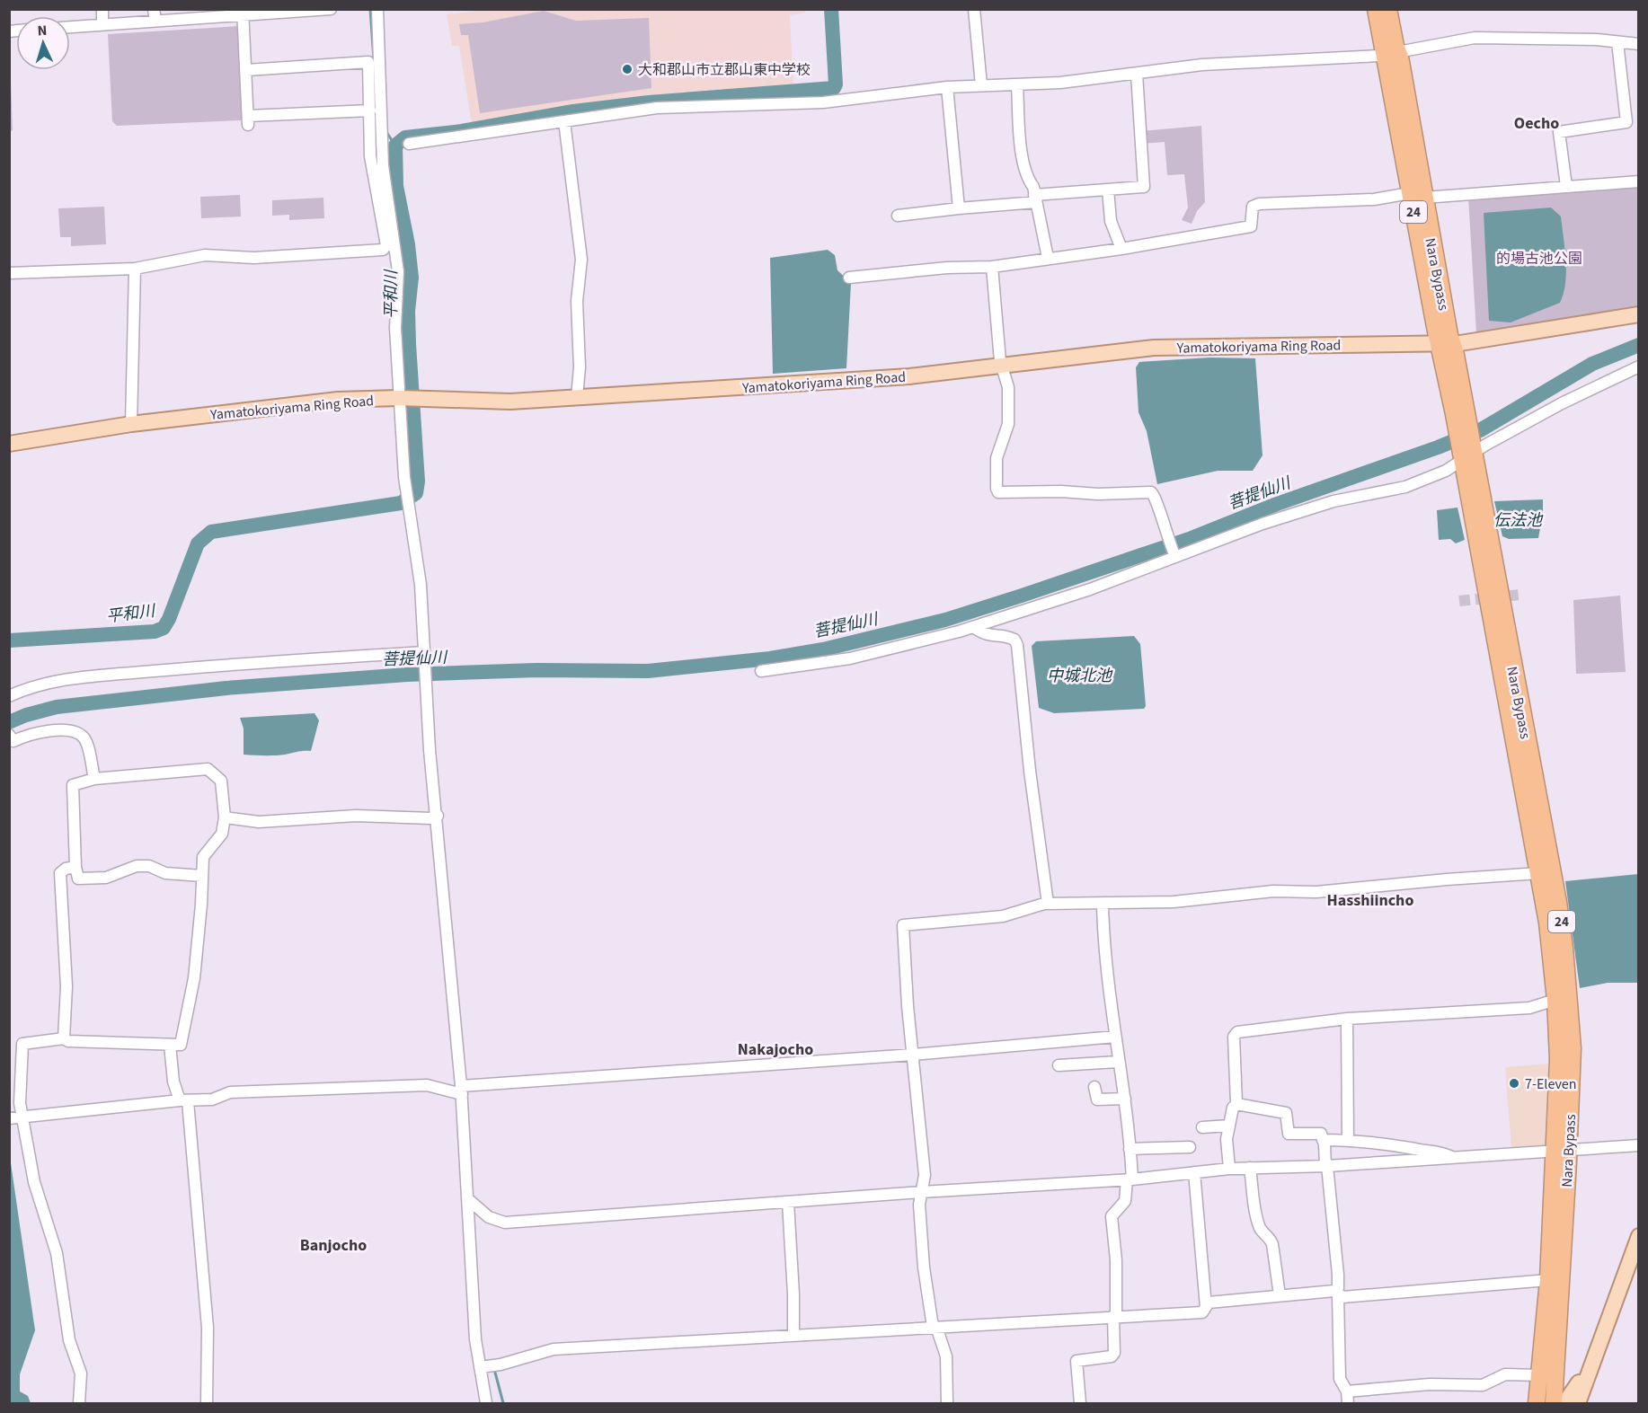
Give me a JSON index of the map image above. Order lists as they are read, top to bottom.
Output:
{
  "streets": {
    "highway": ["24", "Nara Bypass"],
    "main road": ["Yamatokoriyama Ring Road"]
  },
  "crossings": [
    ["Nara Bypass", "Yamatokoriyama Ring Road"]
  ],
  "districts": [
    "Oecho",
    "Hasshiincho",
    "Nakajocho",
    "Banjocho"
  ],
  "water": [
    "平和川",
    "菩提仙川",
    "伝法池",
    "中城北池"
  ],
  "parks": ["的場古池公園"],
  "places": ["大和郡山市立郡山東中学校", "7-Eleven"],
  "north": "top"
}
